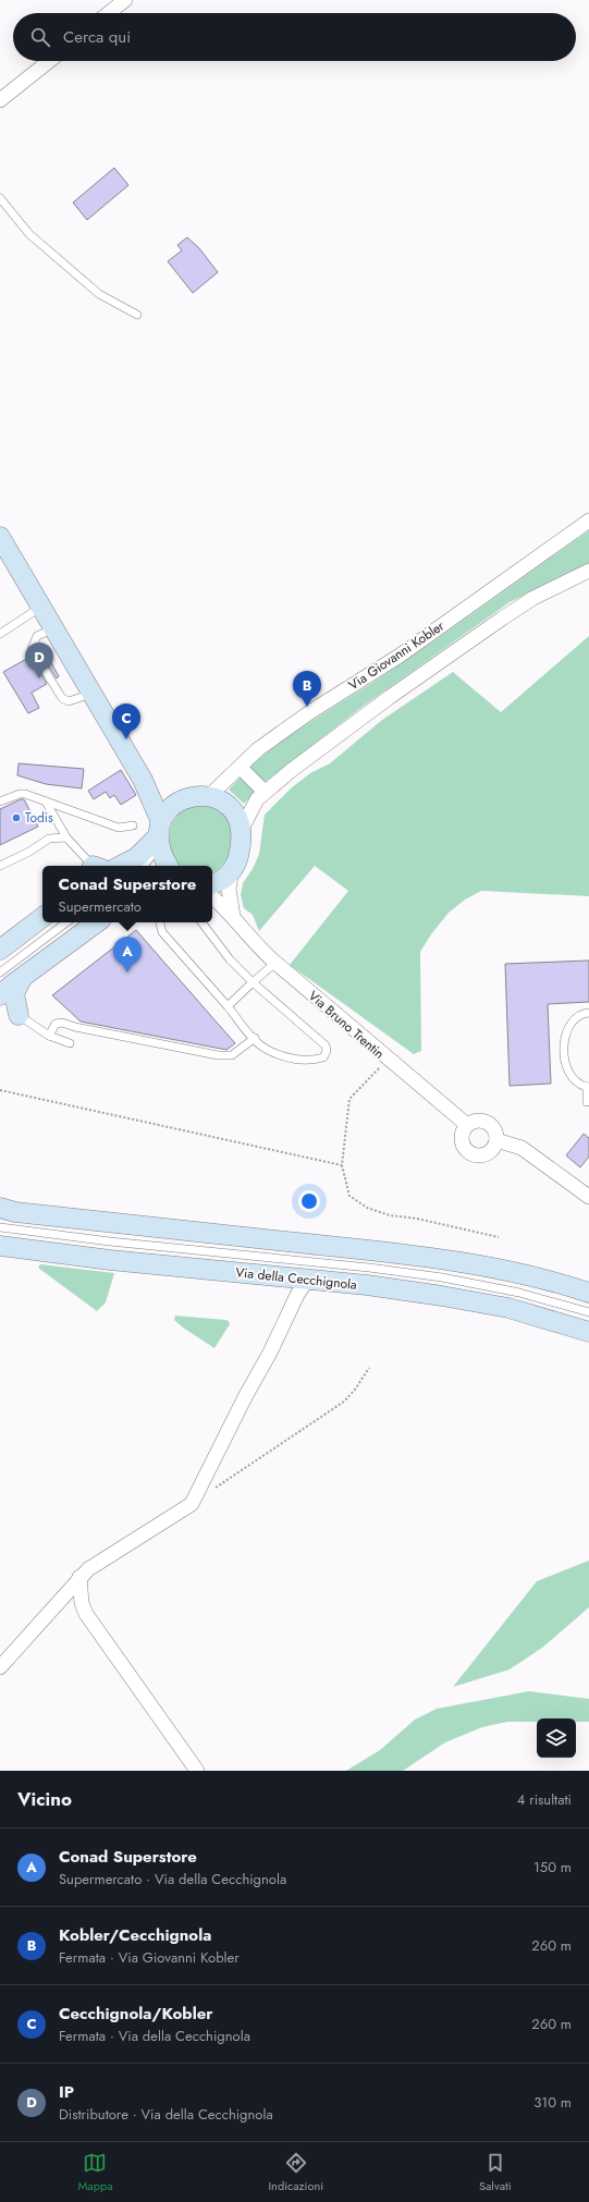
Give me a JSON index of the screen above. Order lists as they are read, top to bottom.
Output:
{
  "streets": {
    "street": ["Via Giovanni Kobler", "Via Bruno Trentin", "Via della Cecchignola"]
  },
  "places": ["Todis"],
  "page": {
    "search": "Cerca qui",
    "pins": [
      "D",
      "B",
      "C",
      "A"
    ],
    "popup": ["Conad Superstore", "Supermercato"],
    "heading": ["Vicino", "4 risultati"],
    "list": [
      {
        "mark": "A",
        "name": "Conad Superstore",
        "note": "Supermercato · Via della Cecchignola",
        "value": "150 m"
      },
      {
        "mark": "B",
        "name": "Kobler/Cecchignola",
        "note": "Fermata · Via Giovanni Kobler",
        "value": "260 m"
      },
      {
        "mark": "C",
        "name": "Cecchignola/Kobler",
        "note": "Fermata · Via della Cecchignola",
        "value": "260 m"
      },
      {
        "mark": "D",
        "name": "IP",
        "note": "Distributore · Via della Cecchignola",
        "value": "310 m"
      }
    ],
    "nav": ["Mappa", "Indicazioni", "Salvati"]
  }
}
